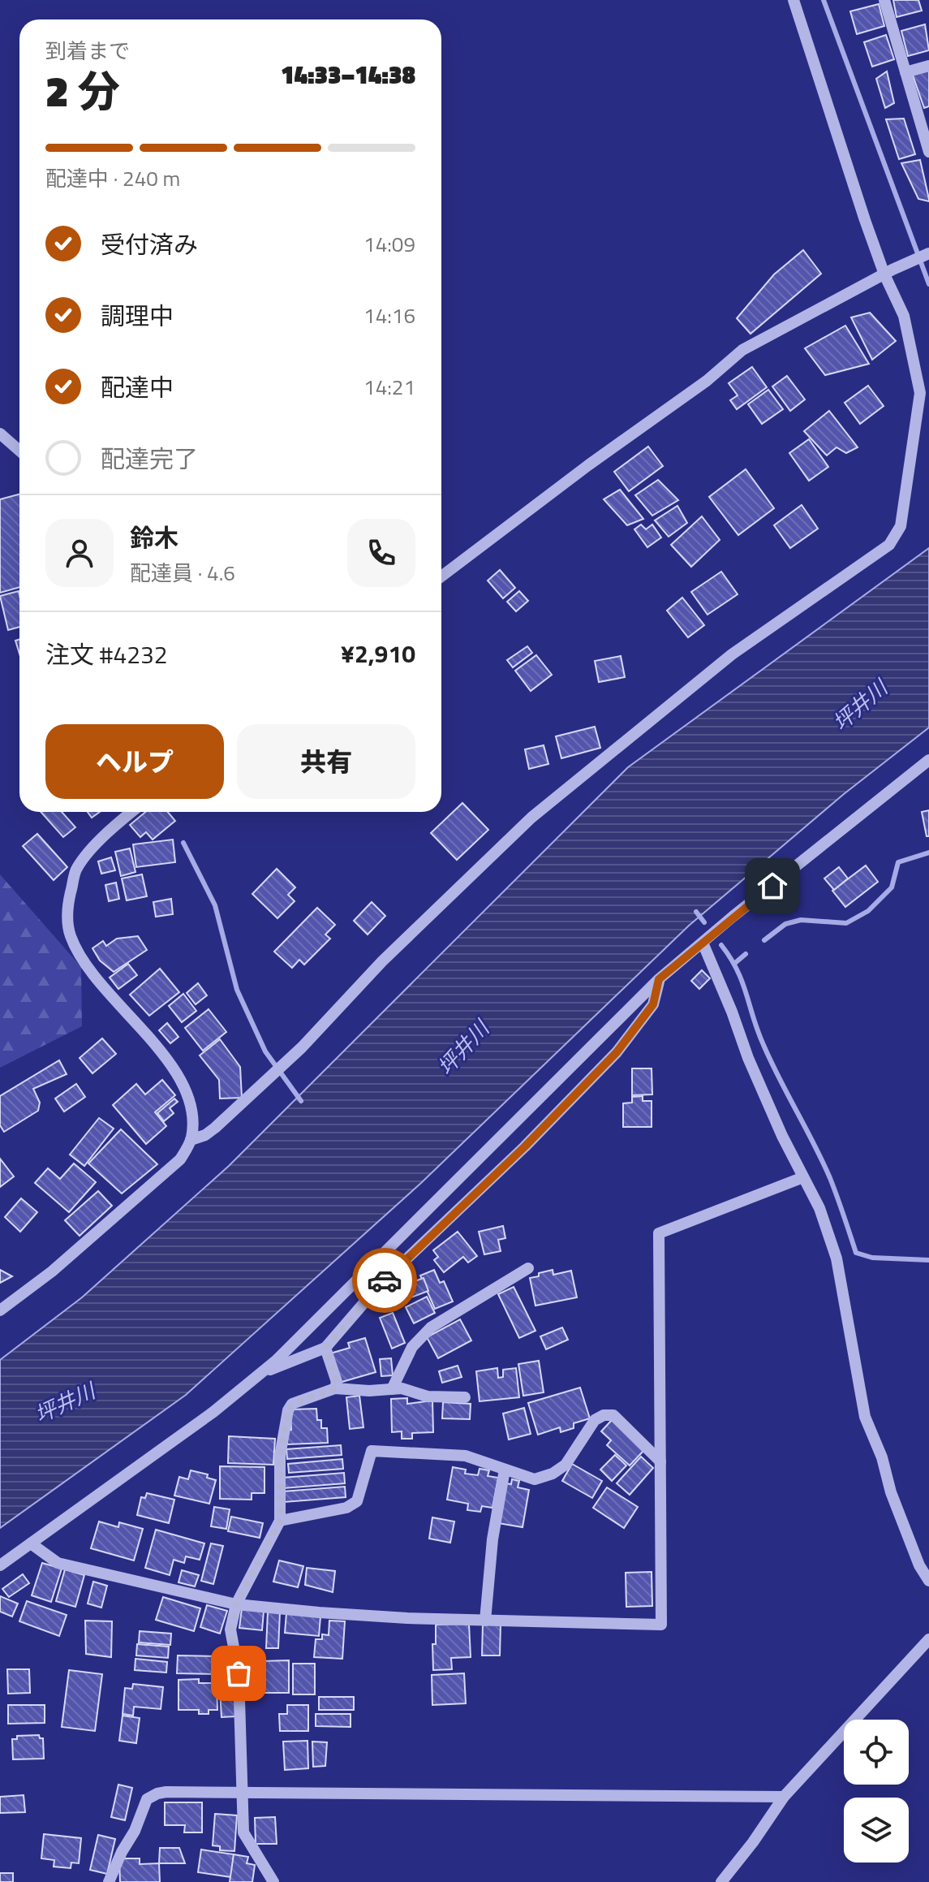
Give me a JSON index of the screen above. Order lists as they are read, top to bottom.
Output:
{
  "water": ["坪井川"],
  "page": {
    "heading": ["2 分", "到着まで", "14:33–14:38"],
    "panel": [
      "鈴木",
      "配達員 · 4.6",
      "注文 #4232",
      "¥2,910"
    ],
    "bar": "配達中 · 240 m",
    "list": [
      ["受付済み", "14:09"],
      ["調理中", "14:16"],
      ["配達中", "14:21"],
      "配達完了"
    ],
    "buttons": ["ヘルプ", "共有"]
  }
}
